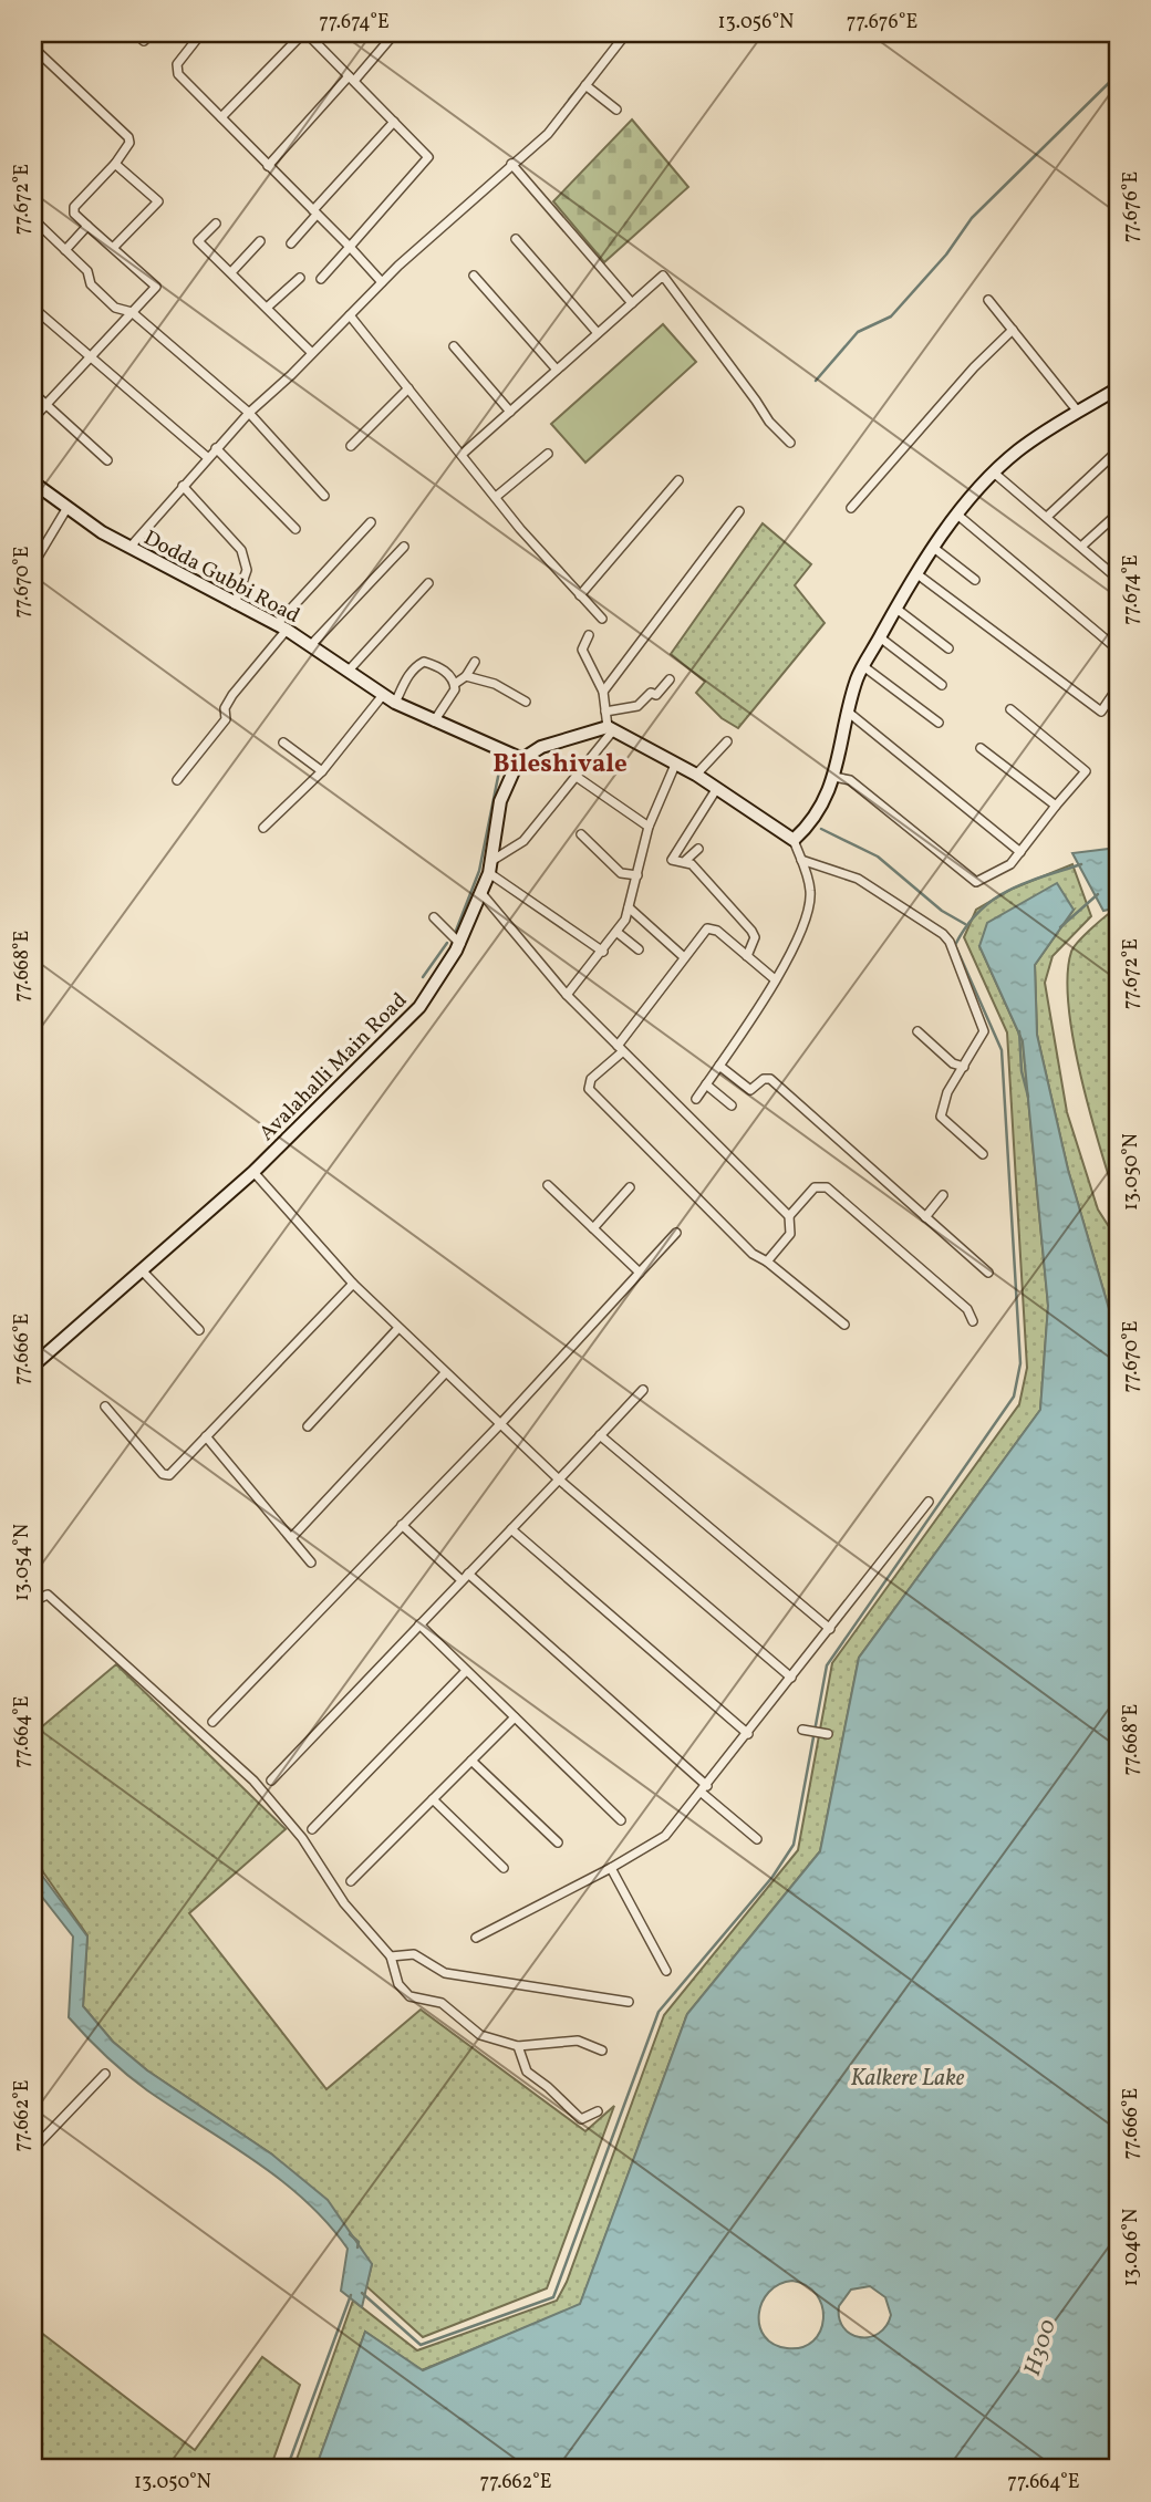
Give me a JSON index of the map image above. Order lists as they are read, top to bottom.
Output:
{
  "streets": {
    "main road": ["Dodda Gubbi Road", "Avalahalli Main Road"]
  },
  "crossings": [
    ["Dodda Gubbi Road", "Avalahalli Main Road"]
  ],
  "districts": ["Bileshivale"],
  "water": ["Kalkere Lake", "H300"],
  "coordinates": [
    "77.674°E",
    "13.056°N",
    "77.676°E",
    "77.672°E",
    "77.670°E",
    "77.668°E",
    "13.050°N",
    "77.666°E",
    "13.054°N",
    "77.664°E",
    "77.662°E",
    "13.046°N"
  ]
}
